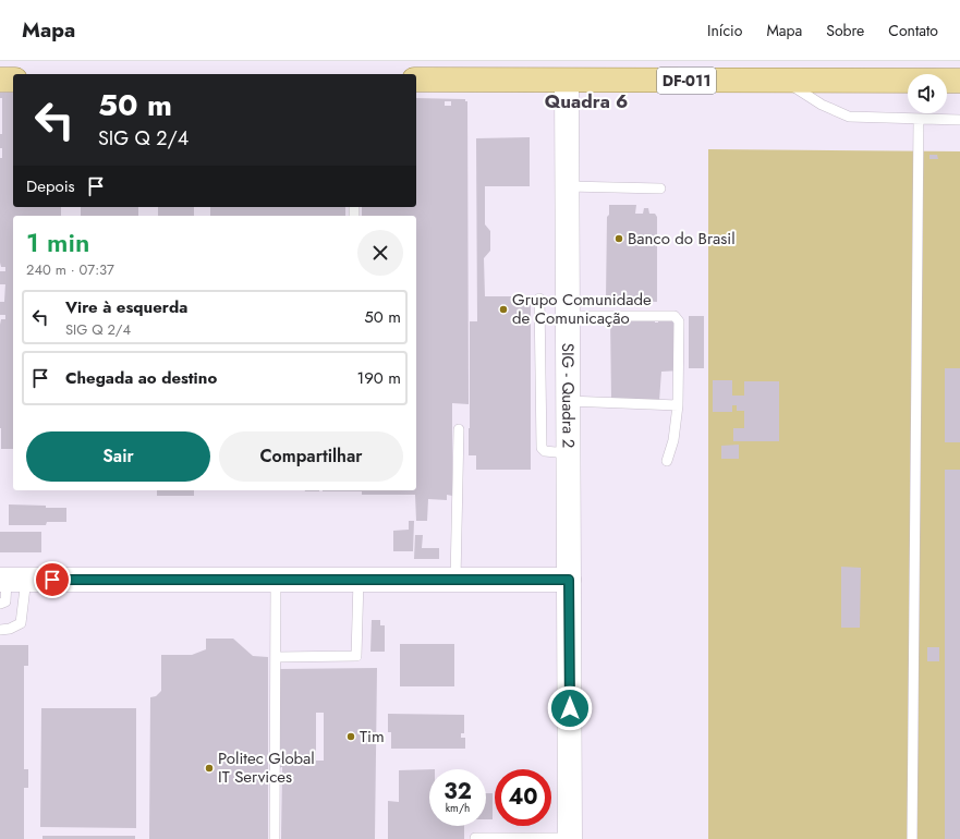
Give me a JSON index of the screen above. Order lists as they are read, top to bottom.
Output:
{
  "streets": {
    "main road": ["DF-011"],
    "street": ["SIG - Quadra 2"]
  },
  "crossings": [
    ["DF-011", "SIG - Quadra 2"]
  ],
  "districts": ["Quadra 6"],
  "places": [
    "Banco do Brasil",
    "Grupo Comunidade de Comunicação",
    "Tim",
    "Politec Global IT Services"
  ],
  "page": {
    "header": "Mapa",
    "nav": [
      "Início",
      "Mapa",
      "Sobre",
      "Contato"
    ],
    "turn": ["50 m", "SIG Q 2/4"],
    "then": "Depois",
    "heading": ["1 min", "240 m · 07:37"],
    "list": [
      {
        "name": "Vire à esquerda",
        "note": "SIG Q 2/4",
        "value": "50 m"
      },
      {
        "name": "Chegada ao destino",
        "value": "190 m"
      }
    ],
    "buttons": ["Sair", "Compartilhar"],
    "speed": "32 km/h",
    "limit": "40"
  }
}
